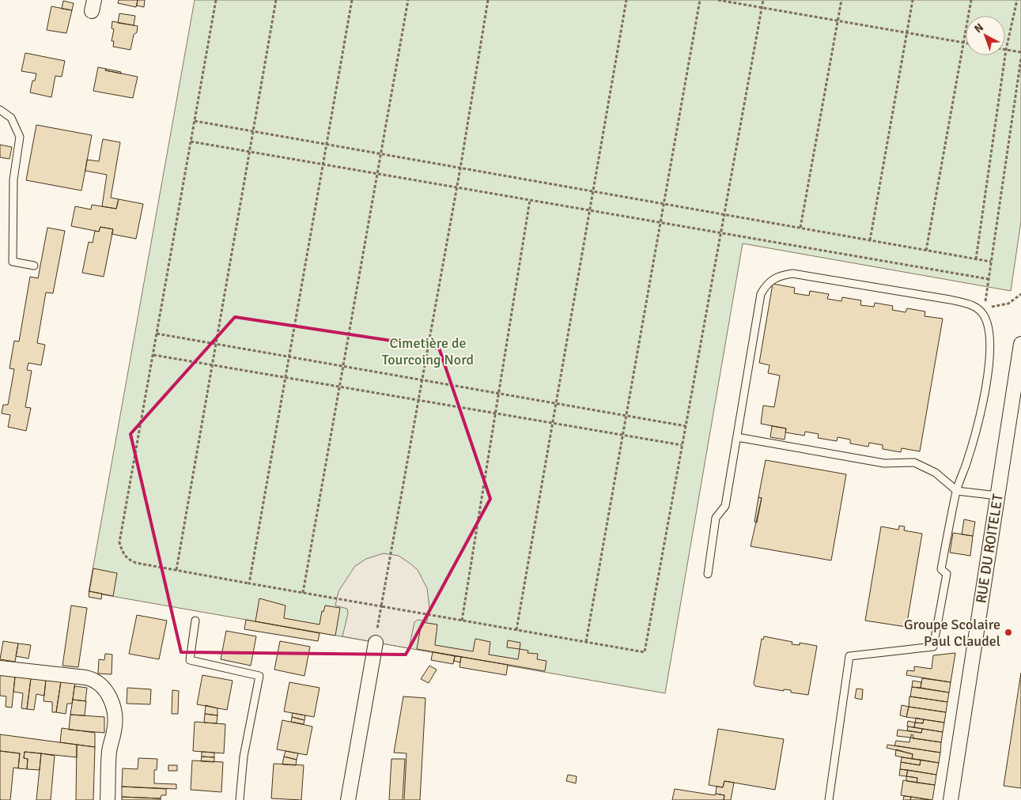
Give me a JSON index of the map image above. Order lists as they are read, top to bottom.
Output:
{
  "streets": {
    "street": ["RUE DU ROITELET"]
  },
  "parks": ["Cimetière de Tourcoing Nord"],
  "places": ["Groupe Scolaire Paul Claudel"],
  "north": "top left"
}
